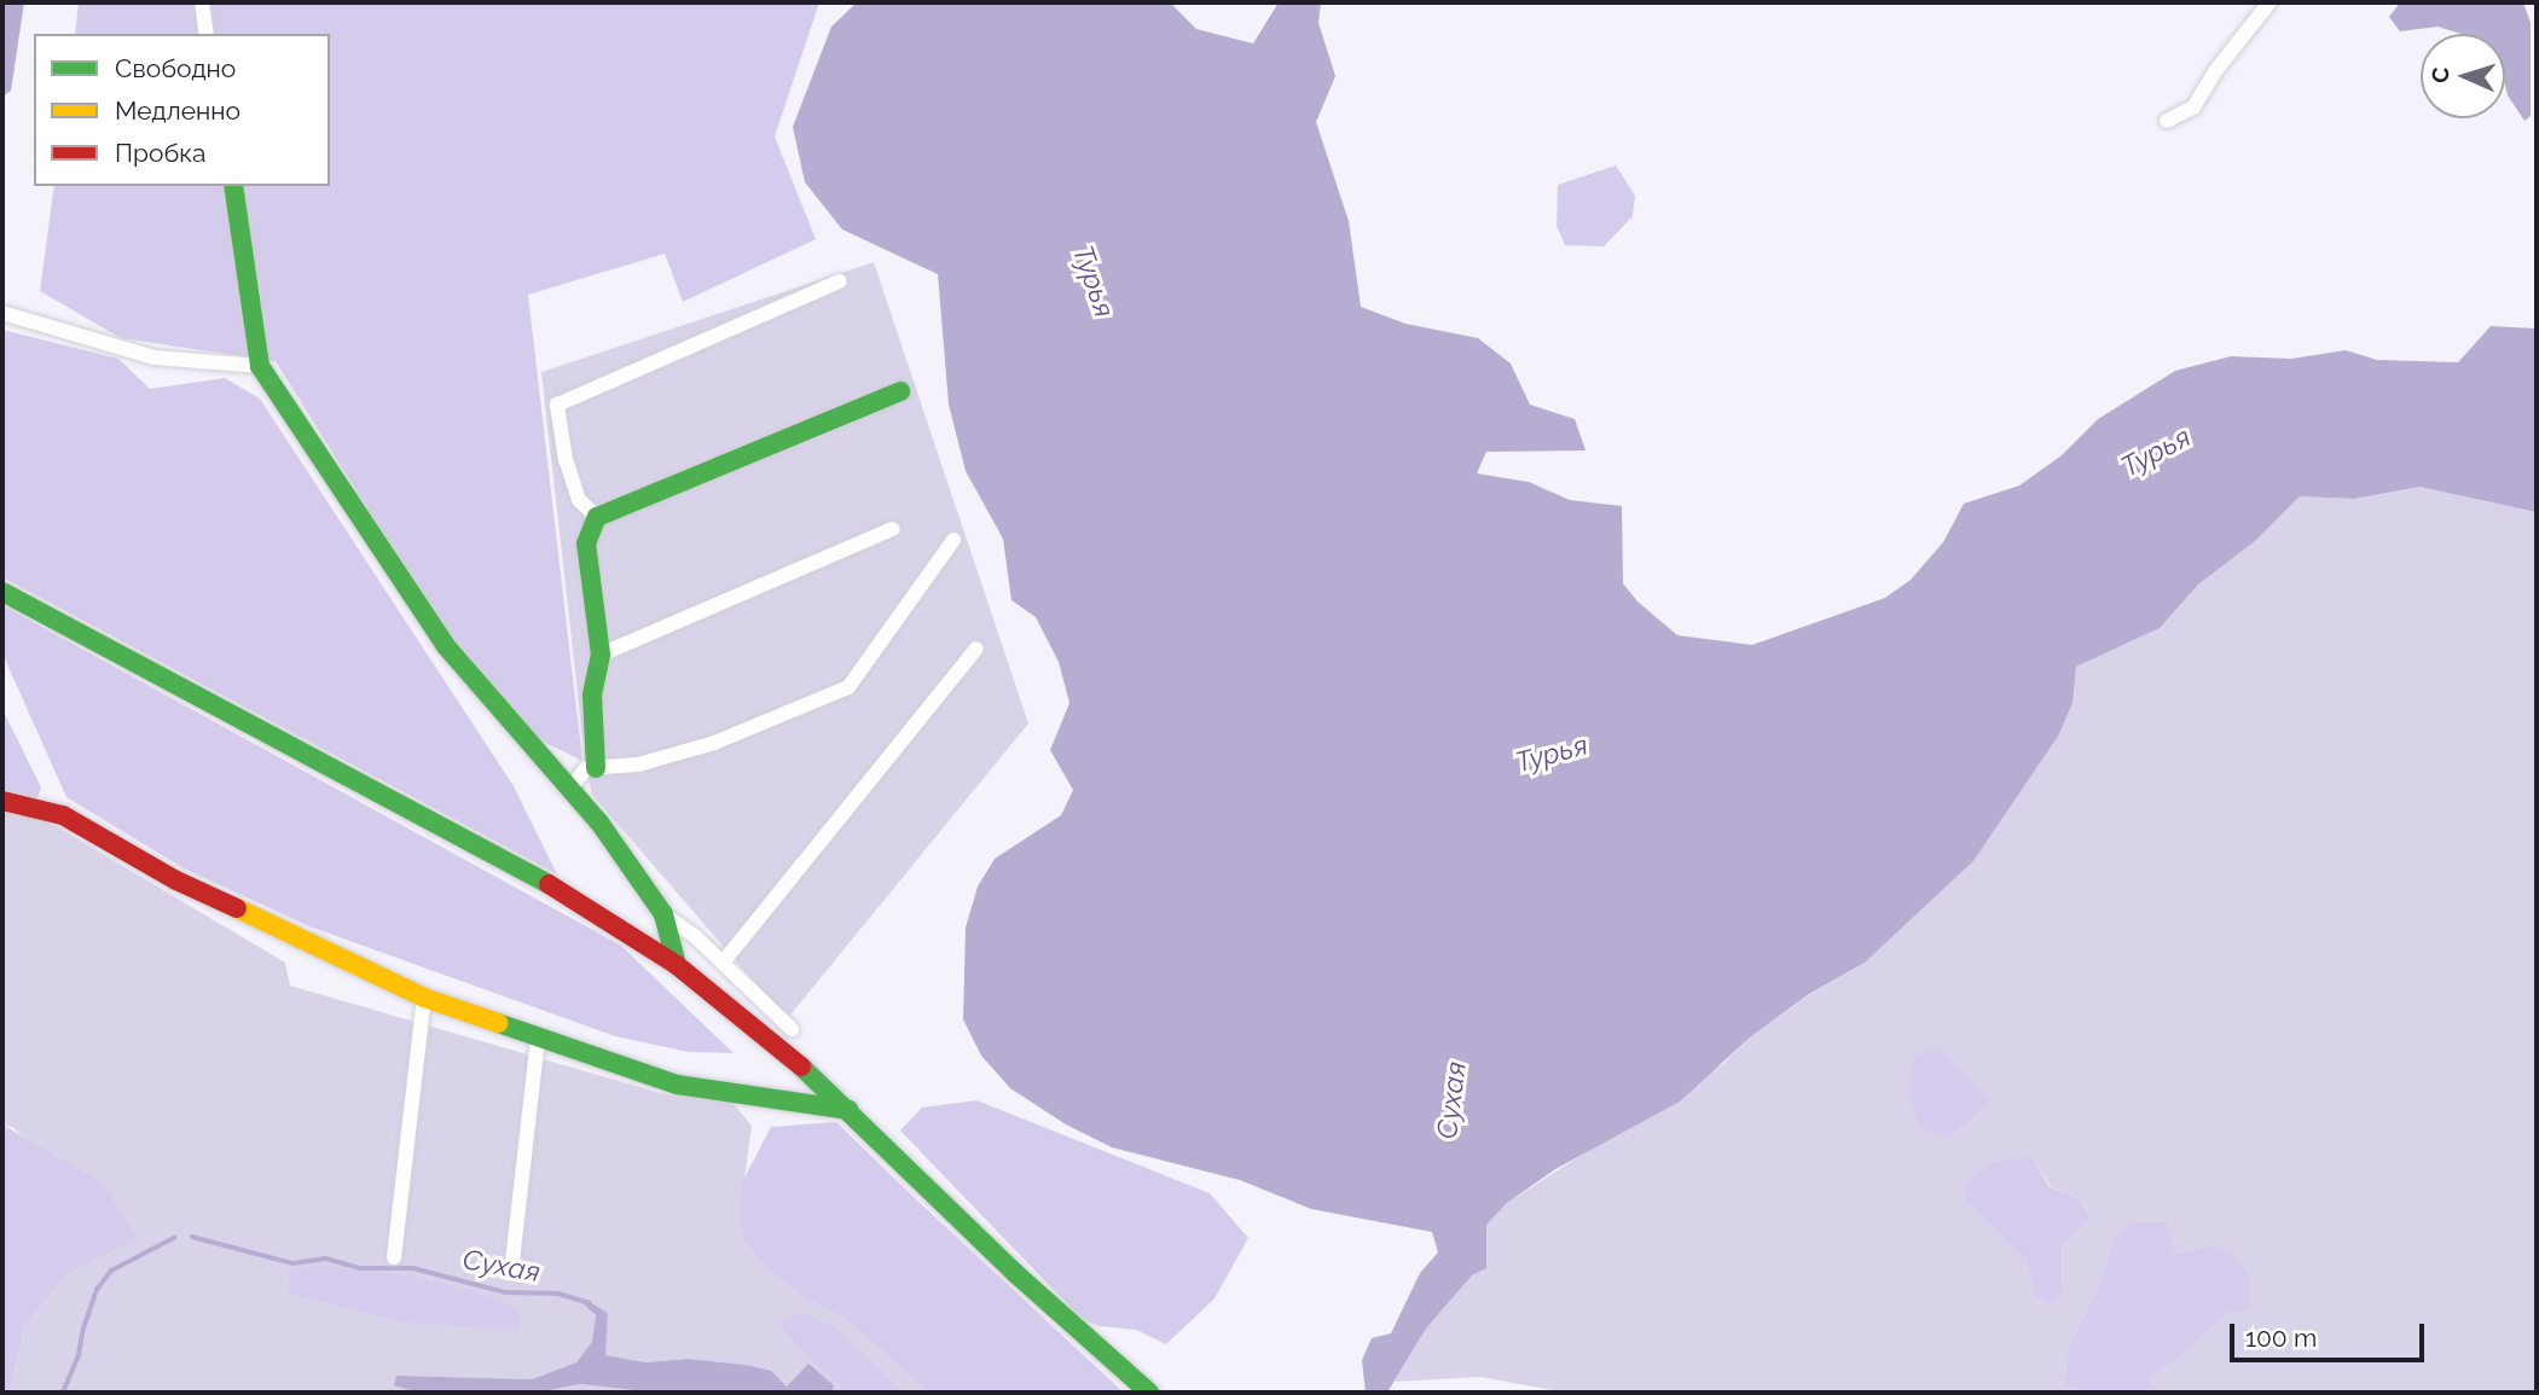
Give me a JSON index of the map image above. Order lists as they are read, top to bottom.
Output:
{
  "water": ["Турья", "Сухая"],
  "legend": ["Свободно", "Медленно", "Пробка"],
  "scale_bar": "100 m",
  "north": "left"
}
